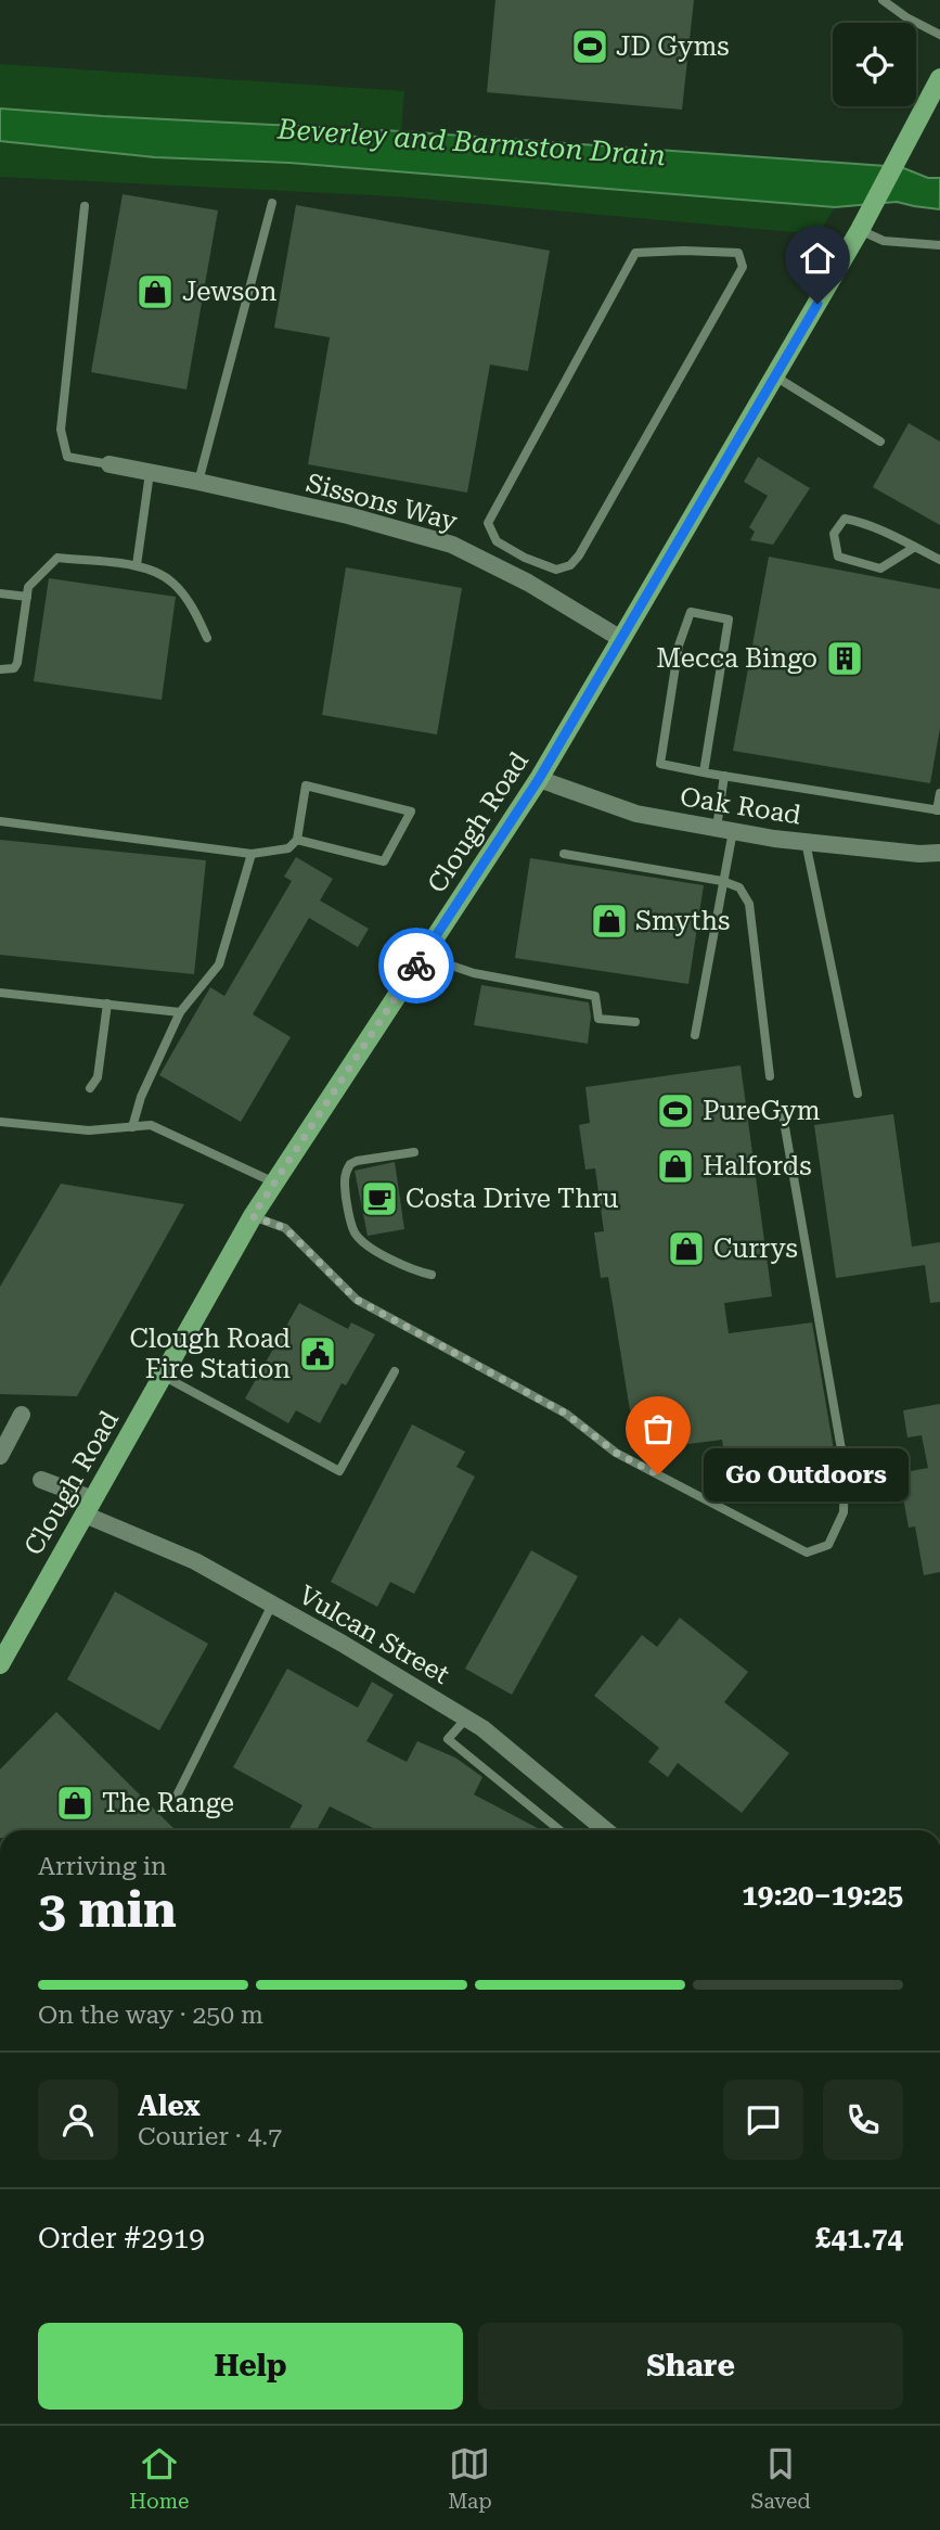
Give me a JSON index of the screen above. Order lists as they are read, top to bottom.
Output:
{
  "streets": {
    "main road": ["Clough Road"],
    "street": ["Sissons Way", "Oak Road", "Vulcan Street"]
  },
  "crossings": [
    ["Sissons Way", "Clough Road"],
    ["Oak Road", "Clough Road"],
    ["Clough Road", "Vulcan Street"]
  ],
  "water": ["Beverley and Barmston Drain"],
  "places": {
    "sports": ["JD Gyms", "PureGym"],
    "shop": [
      "Jewson",
      "Smyths",
      "Halfords",
      "Currys",
      "The Range"
    ],
    "building": ["Mecca Bingo"],
    "cafe": ["Costa Drive Thru"],
    "public building": ["Clough Road Fire Station"],
    "other": ["Go Outdoors"]
  },
  "page": {
    "bubble": "Go Outdoors",
    "heading": ["3 min", "Arriving in", "19:20–19:25"],
    "panel": [
      "Alex",
      "Courier · 4.7",
      "Order #2919",
      "£41.74"
    ],
    "bar": "On the way · 250 m",
    "buttons": ["Help", "Share"],
    "tabs": ["Home", "Map", "Saved"]
  }
}
